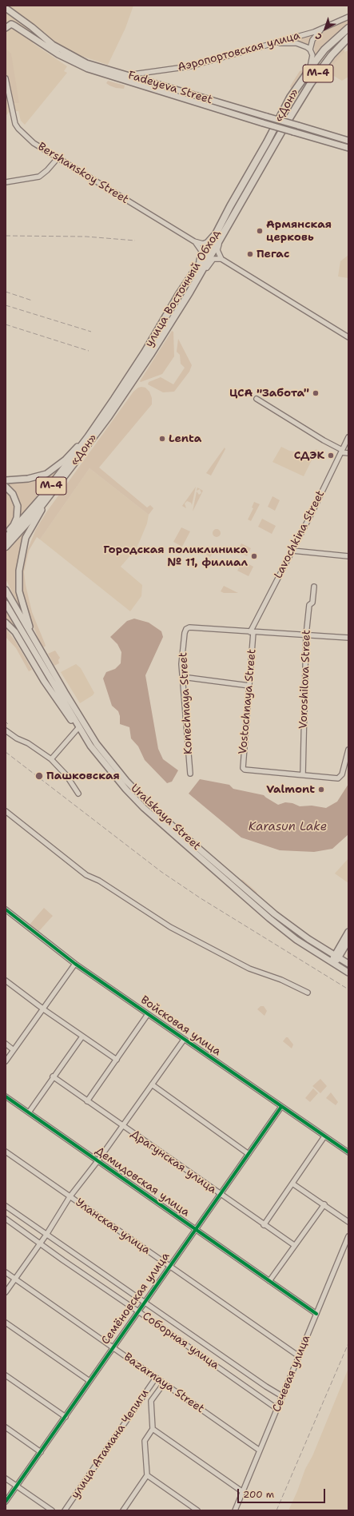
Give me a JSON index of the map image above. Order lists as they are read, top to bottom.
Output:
{
  "streets": {
    "highway": ["М-4", "«Дон»", "улица Восточный Обход"],
    "main road": ["Fadeyeva Street", "Uralskaya Street"],
    "street": [
      "Аэропортовская улица",
      "Bershanskoy Street",
      "Lavochkina Street",
      "Voroshilova Street",
      "Vostochnaya Street",
      "Konechnaya Street",
      "Войсковая улица",
      "Драгунская улица",
      "Демидовская улица",
      "Уланская улица",
      "Семёновская улица",
      "Соборная улица",
      "Сечевая улица",
      "Bazarnaya Street",
      "улица Атамана Чепиги"
    ]
  },
  "crossings": [
    ["Аэропортовская улица", "Fadeyeva Street"],
    ["«Дон»", "улица Восточный Обход"],
    ["Lavochkina Street", "Vostochnaya Street"],
    ["Lavochkina Street", "Konechnaya Street"],
    ["Voroshilova Street", "Vostochnaya Street"],
    ["Vostochnaya Street", "Konechnaya Street"],
    ["Войсковая улица", "Семёновская улица"],
    ["Драгунская улица", "Семёновская улица"],
    ["Демидовская улица", "Семёновская улица"],
    ["Демидовская улица", "Сечевая улица"],
    ["Уланская улица", "Семёновская улица"],
    ["Уланская улица", "Сечевая улица"],
    ["Семёновская улица", "Соборная улица"],
    ["Семёновская улица", "Bazarnaya Street"],
    ["Соборная улица", "Сечевая улица"],
    ["Сечевая улица", "Bazarnaya Street"],
    ["Bazarnaya Street", "улица Атамана Чепиги"]
  ],
  "water": ["Karasun Lake"],
  "places": [
    "Армянская церковь",
    "Пегас",
    "ЦСА \"Забота\"",
    "Lenta",
    "СДЭК",
    "Городская поликлиника № 11, филиал",
    "Пашковская",
    "Valmont"
  ],
  "scale_bar": "200 m",
  "north": "bottom left"
}
